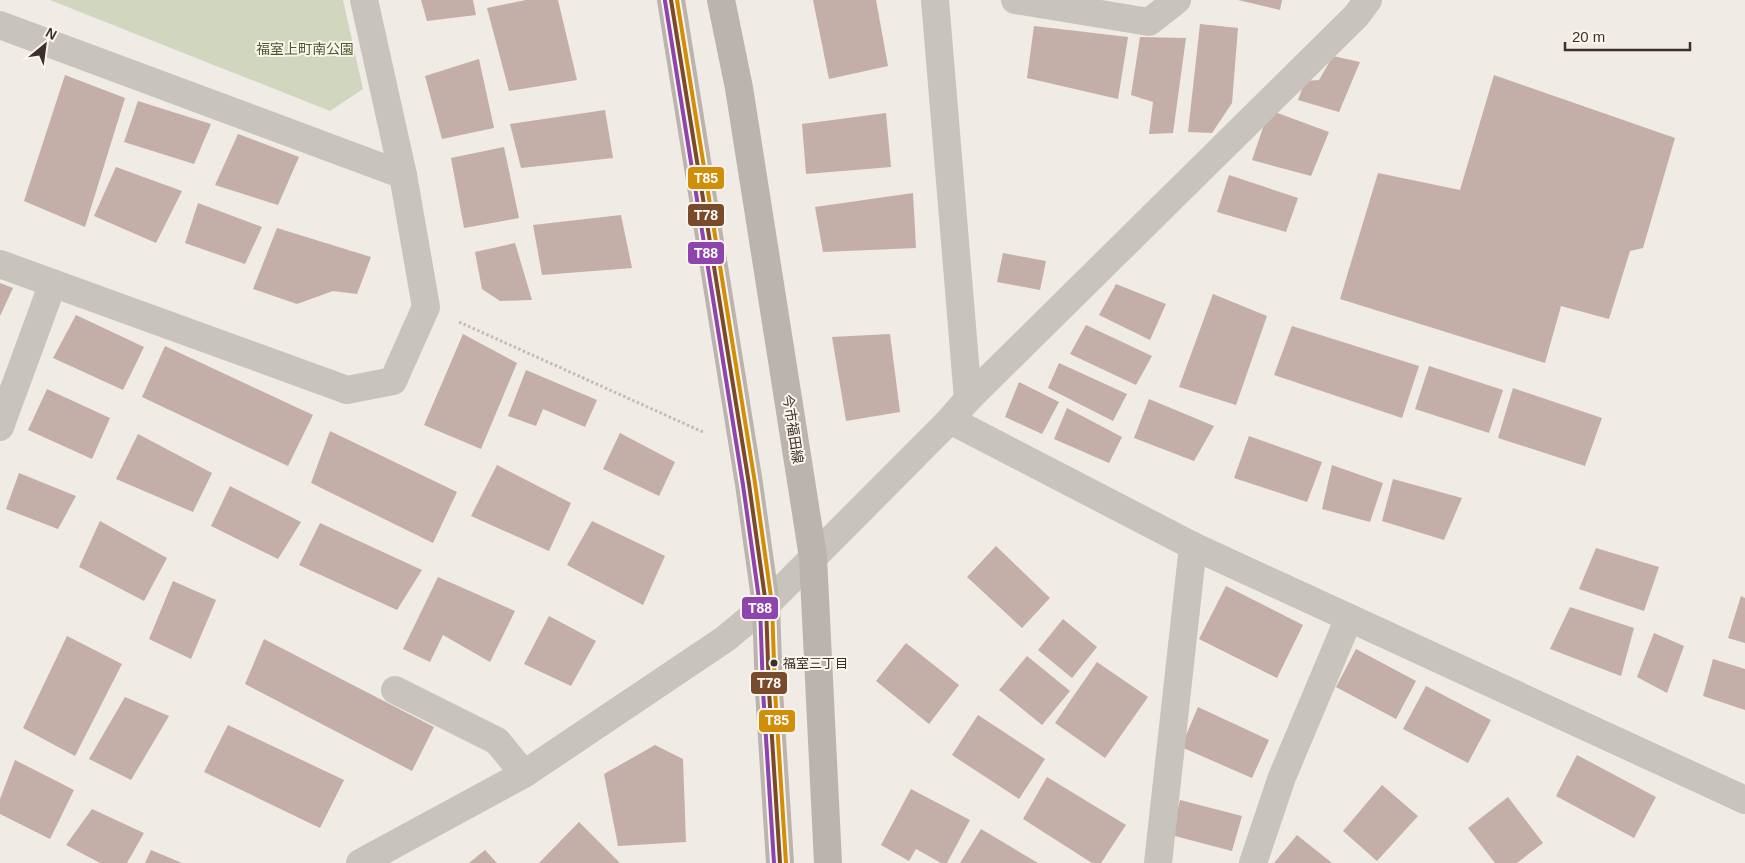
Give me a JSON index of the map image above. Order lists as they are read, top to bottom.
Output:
{
  "streets": {
    "main road": ["今市福田線"]
  },
  "parks": ["福室上町南公園"],
  "places": ["福室三丁目"],
  "lines": ["transit line T78", "transit line T85", "transit line T88"],
  "scale_bar": "20 m",
  "north": "top right"
}
